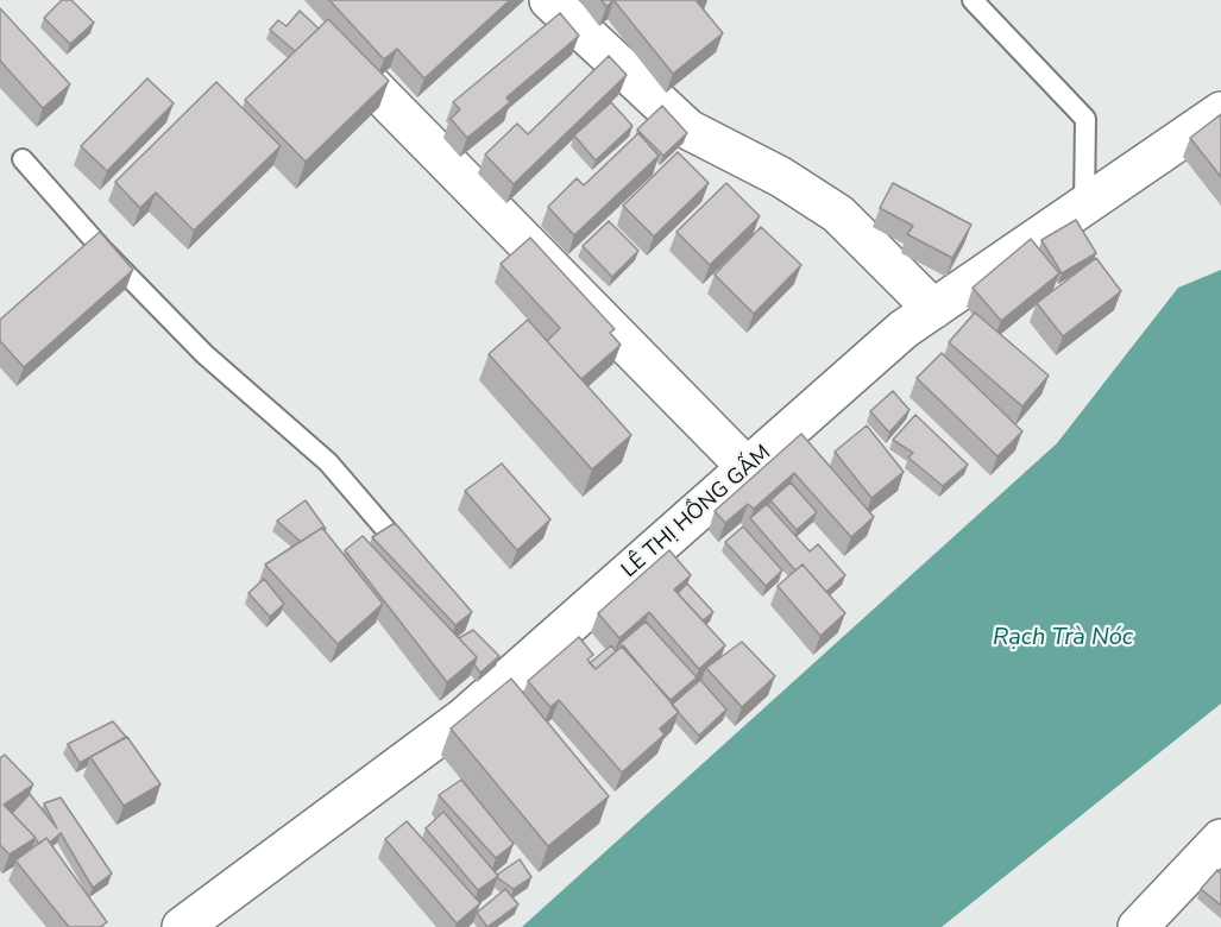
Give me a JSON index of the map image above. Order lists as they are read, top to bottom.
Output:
{
  "streets": {
    "street": ["LÊ THỊ HỒNG GẤM"]
  },
  "water": ["Rạch Trà Nóc"]
}
